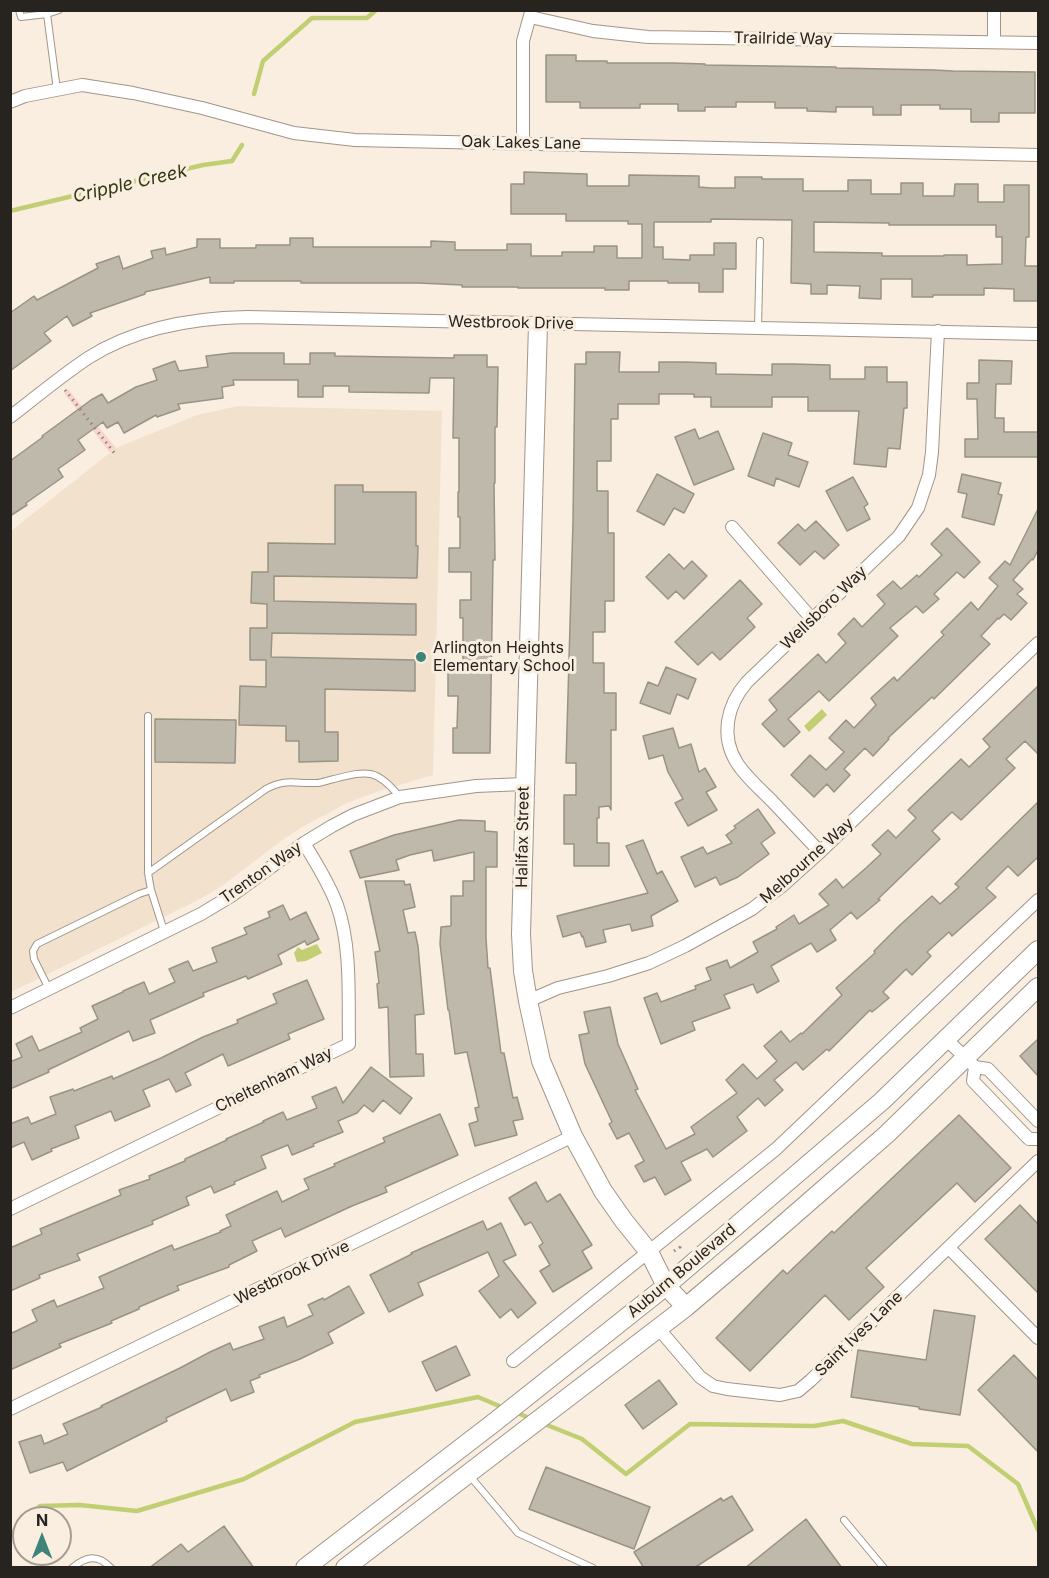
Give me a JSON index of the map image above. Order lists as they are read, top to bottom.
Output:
{
  "streets": {
    "main road": ["Halifax Street", "Auburn Boulevard"],
    "street": [
      "Trailride Way",
      "Oak Lakes Lane",
      "Westbrook Drive",
      "Wellsboro Way",
      "Melbourne Way",
      "Trenton Way",
      "Cheltenham Way",
      "Saint Ives Lane"
    ]
  },
  "crossings": [
    ["Westbrook Drive", "Wellsboro Way"],
    ["Westbrook Drive", "Halifax Street"],
    ["Wellsboro Way", "Melbourne Way"],
    ["Halifax Street", "Melbourne Way"],
    ["Halifax Street", "Trenton Way"],
    ["Halifax Street", "Auburn Boulevard"],
    ["Trenton Way", "Cheltenham Way"],
    ["Auburn Boulevard", "Saint Ives Lane"]
  ],
  "water": ["Cripple Creek"],
  "places": ["Arlington Heights Elementary School"],
  "north": "top"
}
